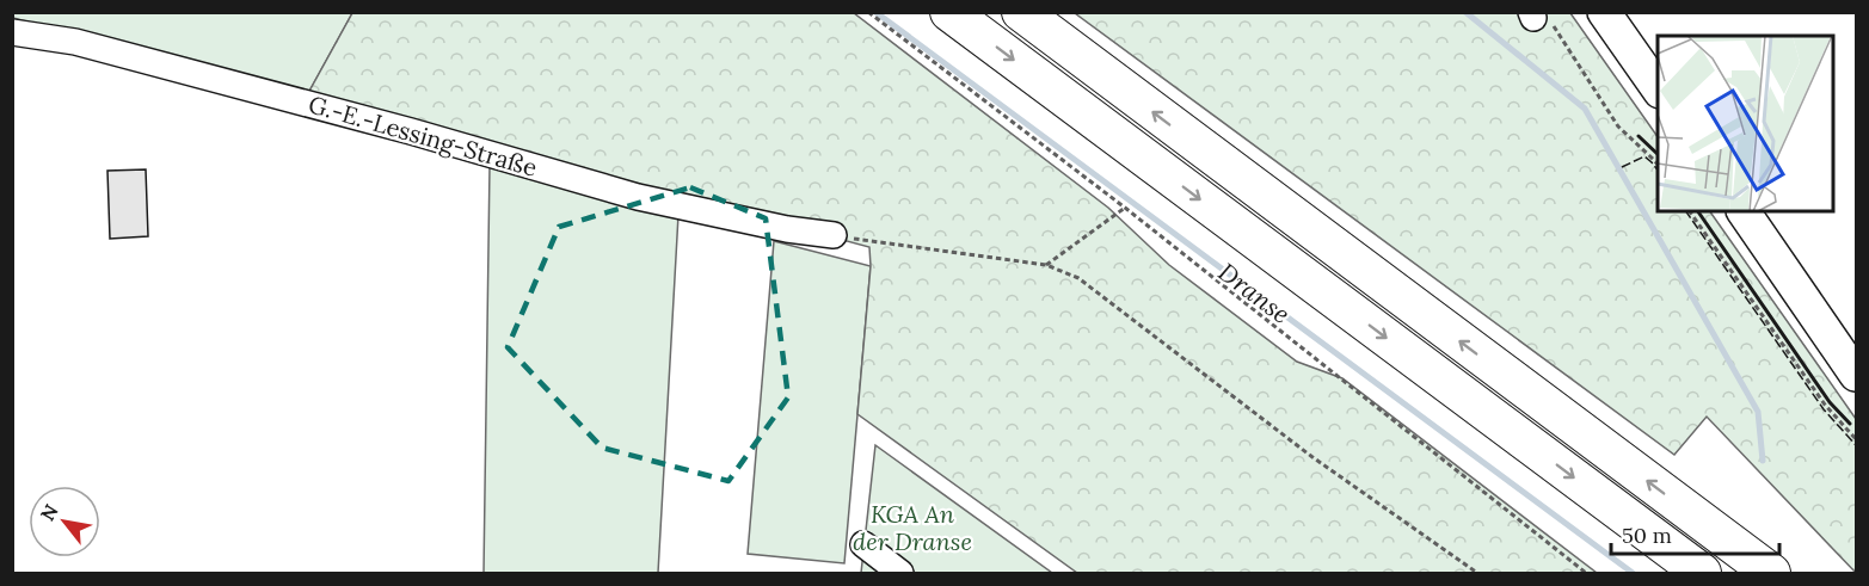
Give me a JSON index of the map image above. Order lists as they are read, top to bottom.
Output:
{
  "streets": {
    "street": ["G.-E.-Lessing-Straße"]
  },
  "water": ["Dranse"],
  "parks": ["KGA An der Dranse"],
  "scale_bar": "50 m",
  "north": "top left"
}
